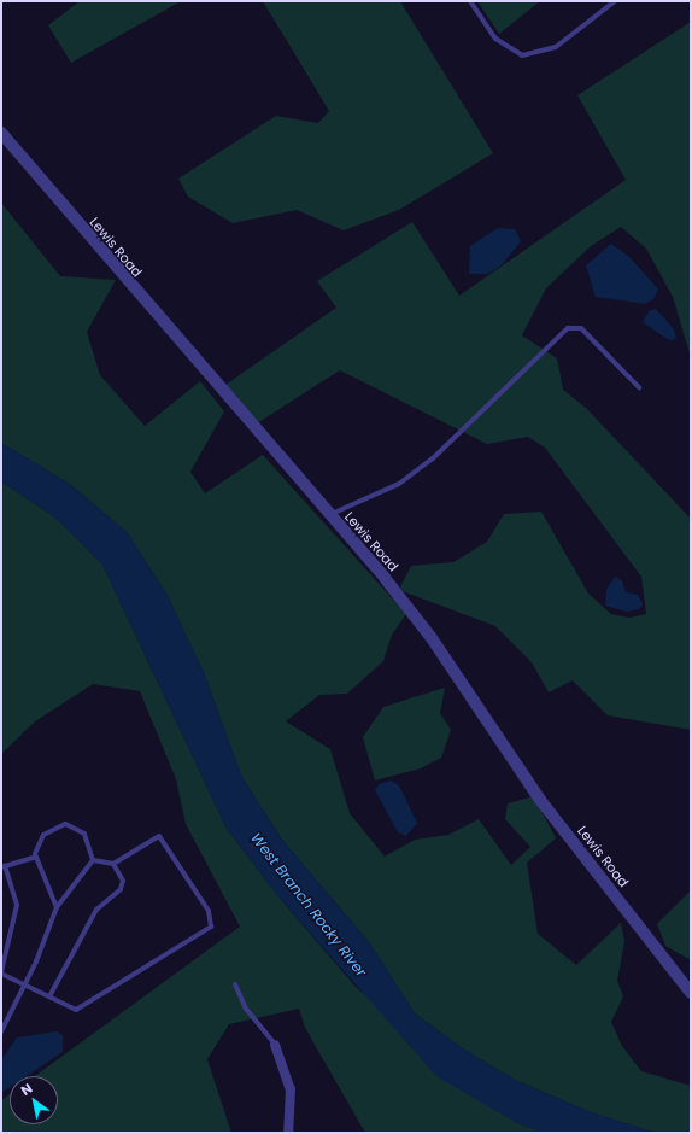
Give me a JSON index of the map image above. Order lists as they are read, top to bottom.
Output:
{
  "streets": {
    "street": ["Lewis Road"]
  },
  "water": ["West Branch Rocky River"],
  "north": "top left"
}
